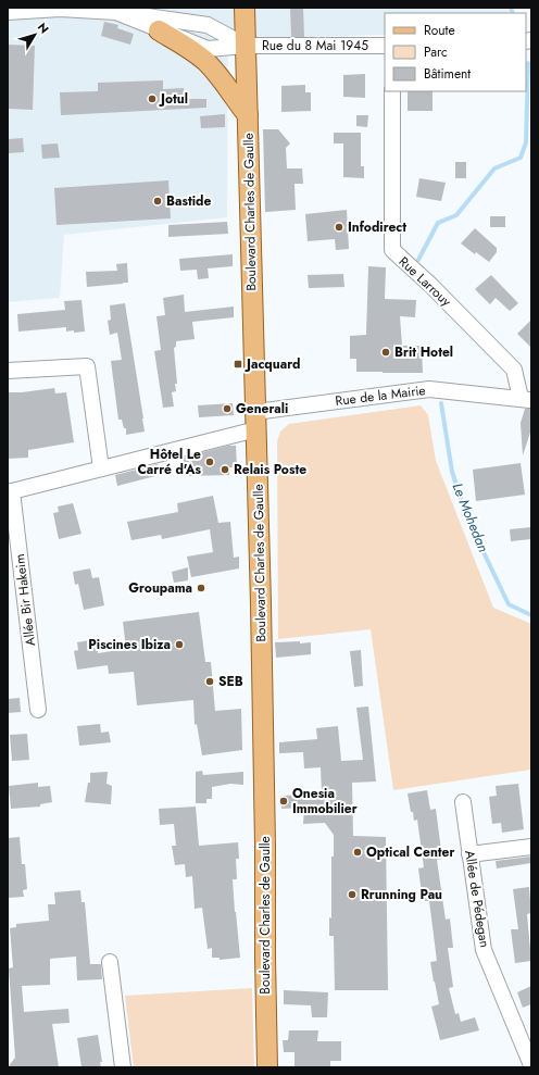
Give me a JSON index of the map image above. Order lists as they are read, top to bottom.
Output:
{
  "streets": {
    "main road": ["Boulevard Charles de Gaulle"],
    "street": [
      "Rue du 8 Mai 1945",
      "Rue Larrouy",
      "Rue de la Mairie",
      "Allée Bir Hakeim",
      "Allée de Pédegan"
    ]
  },
  "crossings": [
    ["Rue du 8 Mai 1945", "Boulevard Charles de Gaulle"],
    ["Boulevard Charles de Gaulle", "Rue de la Mairie"],
    ["Rue Larrouy", "Rue de la Mairie"],
    ["Rue de la Mairie", "Allée Bir Hakeim"]
  ],
  "water": ["Le Mohedan"],
  "places": {
    "other": [
      "Jotul",
      "Bastide",
      "Infodirect",
      "Brit Hotel",
      "Generali",
      "Hôtel Le Carré d'As",
      "Relais Poste",
      "Groupama",
      "Piscines Ibiza",
      "SEB",
      "Onesia Immobilier",
      "Optical Center",
      "Rrunning Pau"
    ],
    "transit": ["Jacquard"]
  },
  "legend": ["Route", "Parc", "Bâtiment"],
  "north": "top right"
}
